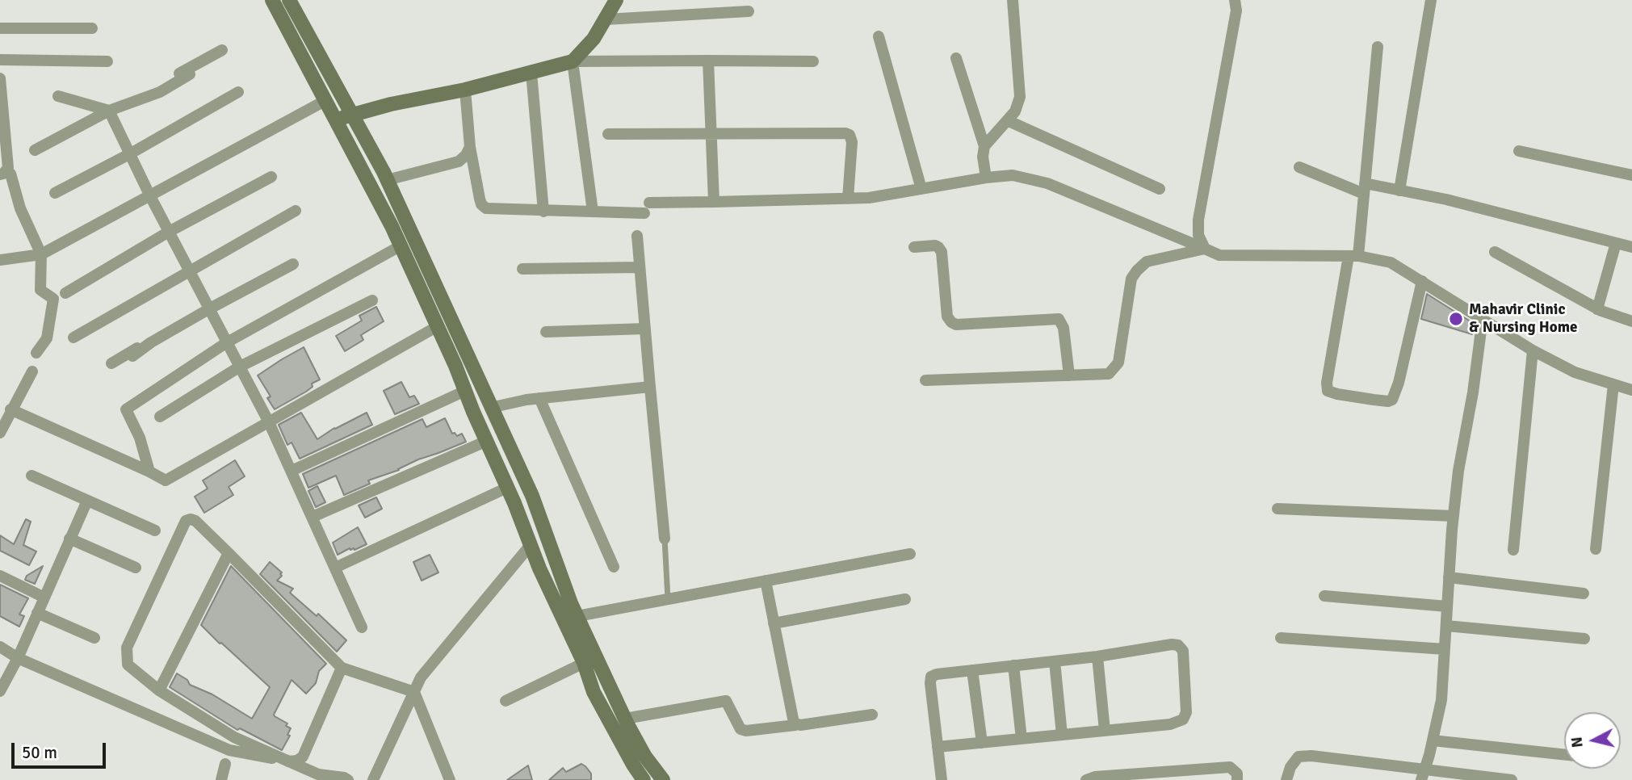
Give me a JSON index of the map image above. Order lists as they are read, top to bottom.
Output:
{
  "places": ["Mahavir Clinic & Nursing Home"],
  "scale_bar": "50 m",
  "north": "left"
}
